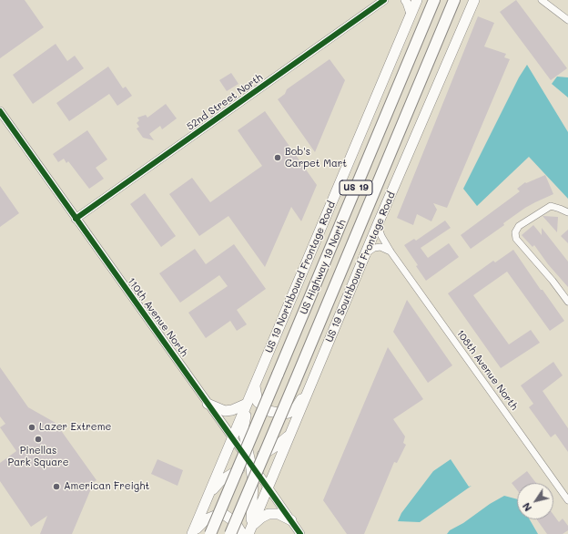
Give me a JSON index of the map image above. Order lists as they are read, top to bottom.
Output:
{
  "streets": {
    "highway": ["US 19", "US Highway 19 North"],
    "main road": ["US 19 Southbound Frontage Road", "US 19 Northbound Frontage Road"],
    "street": ["52nd Street North", "110th Avenue North", "108th Avenue North"]
  },
  "crossings": [
    ["52nd Street North", "110th Avenue North"],
    ["US 19 Southbound Frontage Road", "110th Avenue North"],
    ["US 19 Southbound Frontage Road", "108th Avenue North"],
    ["US 19 Northbound Frontage Road", "110th Avenue North"]
  ],
  "places": [
    "Bob's Carpet Mart",
    "Lazer Extreme",
    "Pinellas Park Square",
    "American Freight"
  ],
  "north": "bottom left"
}
